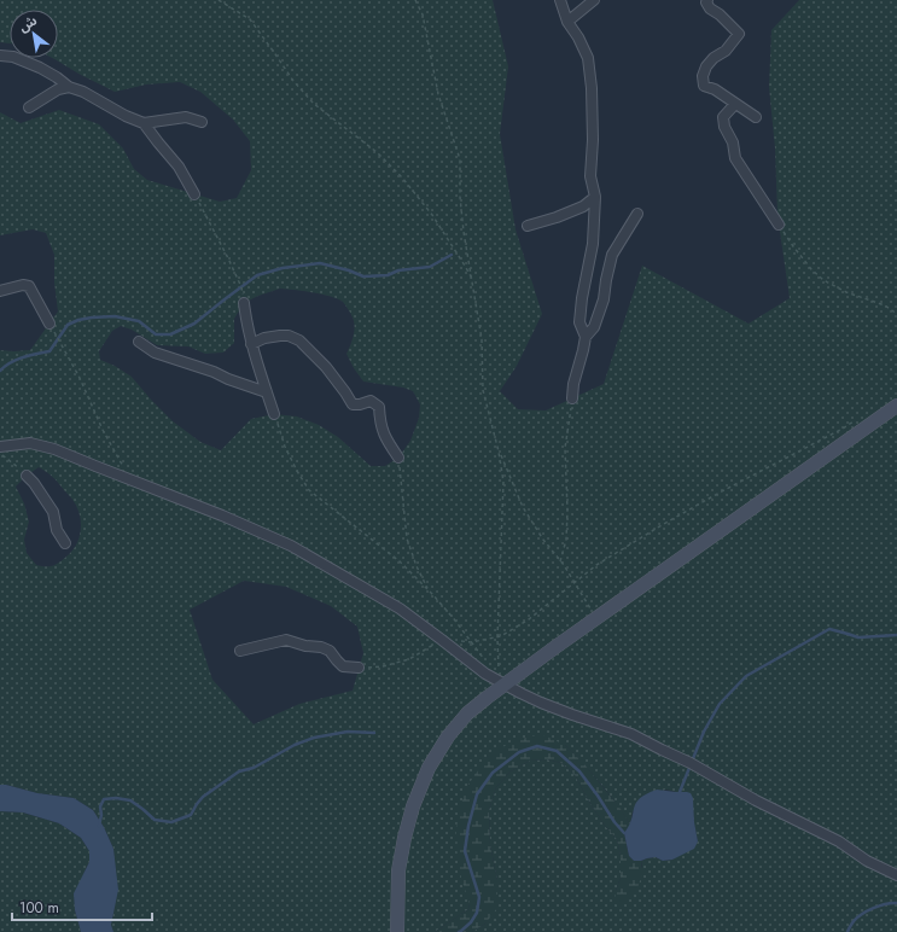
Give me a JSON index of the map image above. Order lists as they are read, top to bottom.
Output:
{
  "scale_bar": "100 m",
  "north": "top left"
}
